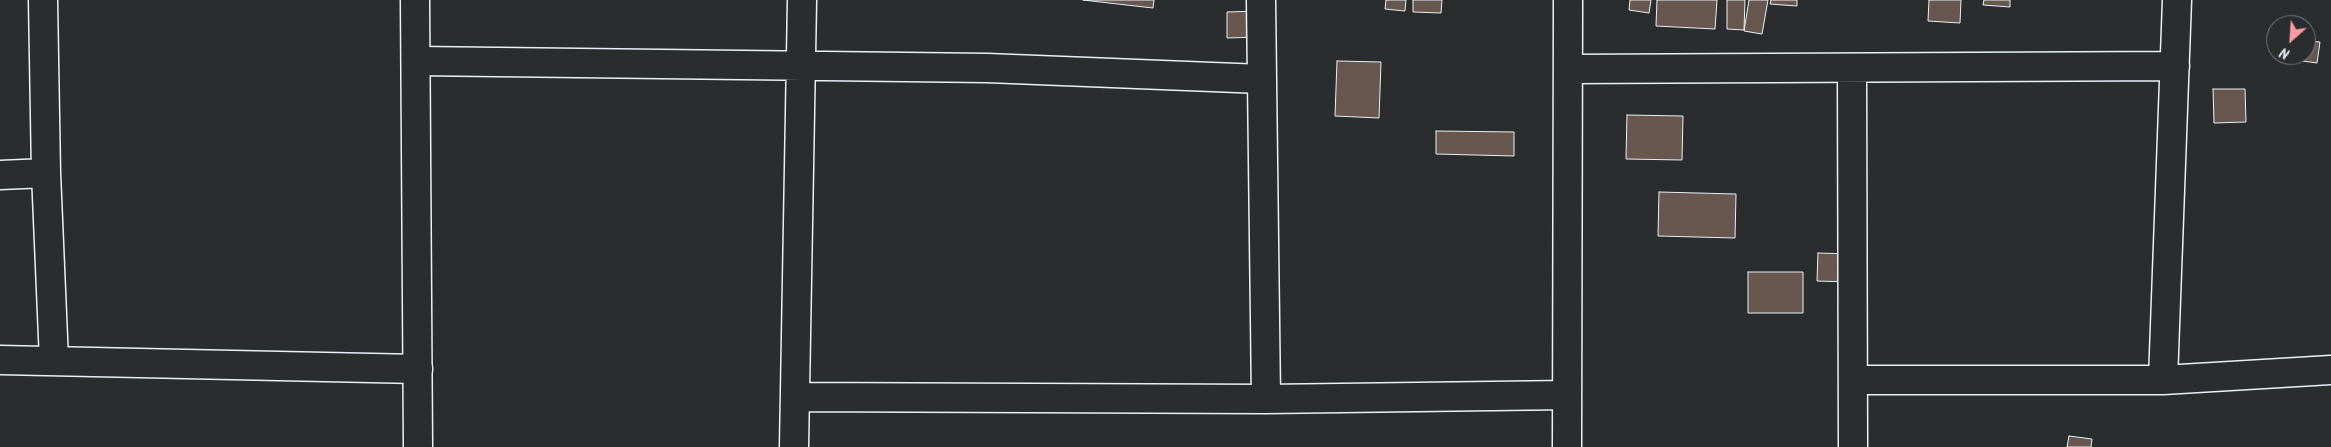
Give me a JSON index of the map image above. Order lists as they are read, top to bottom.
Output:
{
  "north": "bottom left"
}
